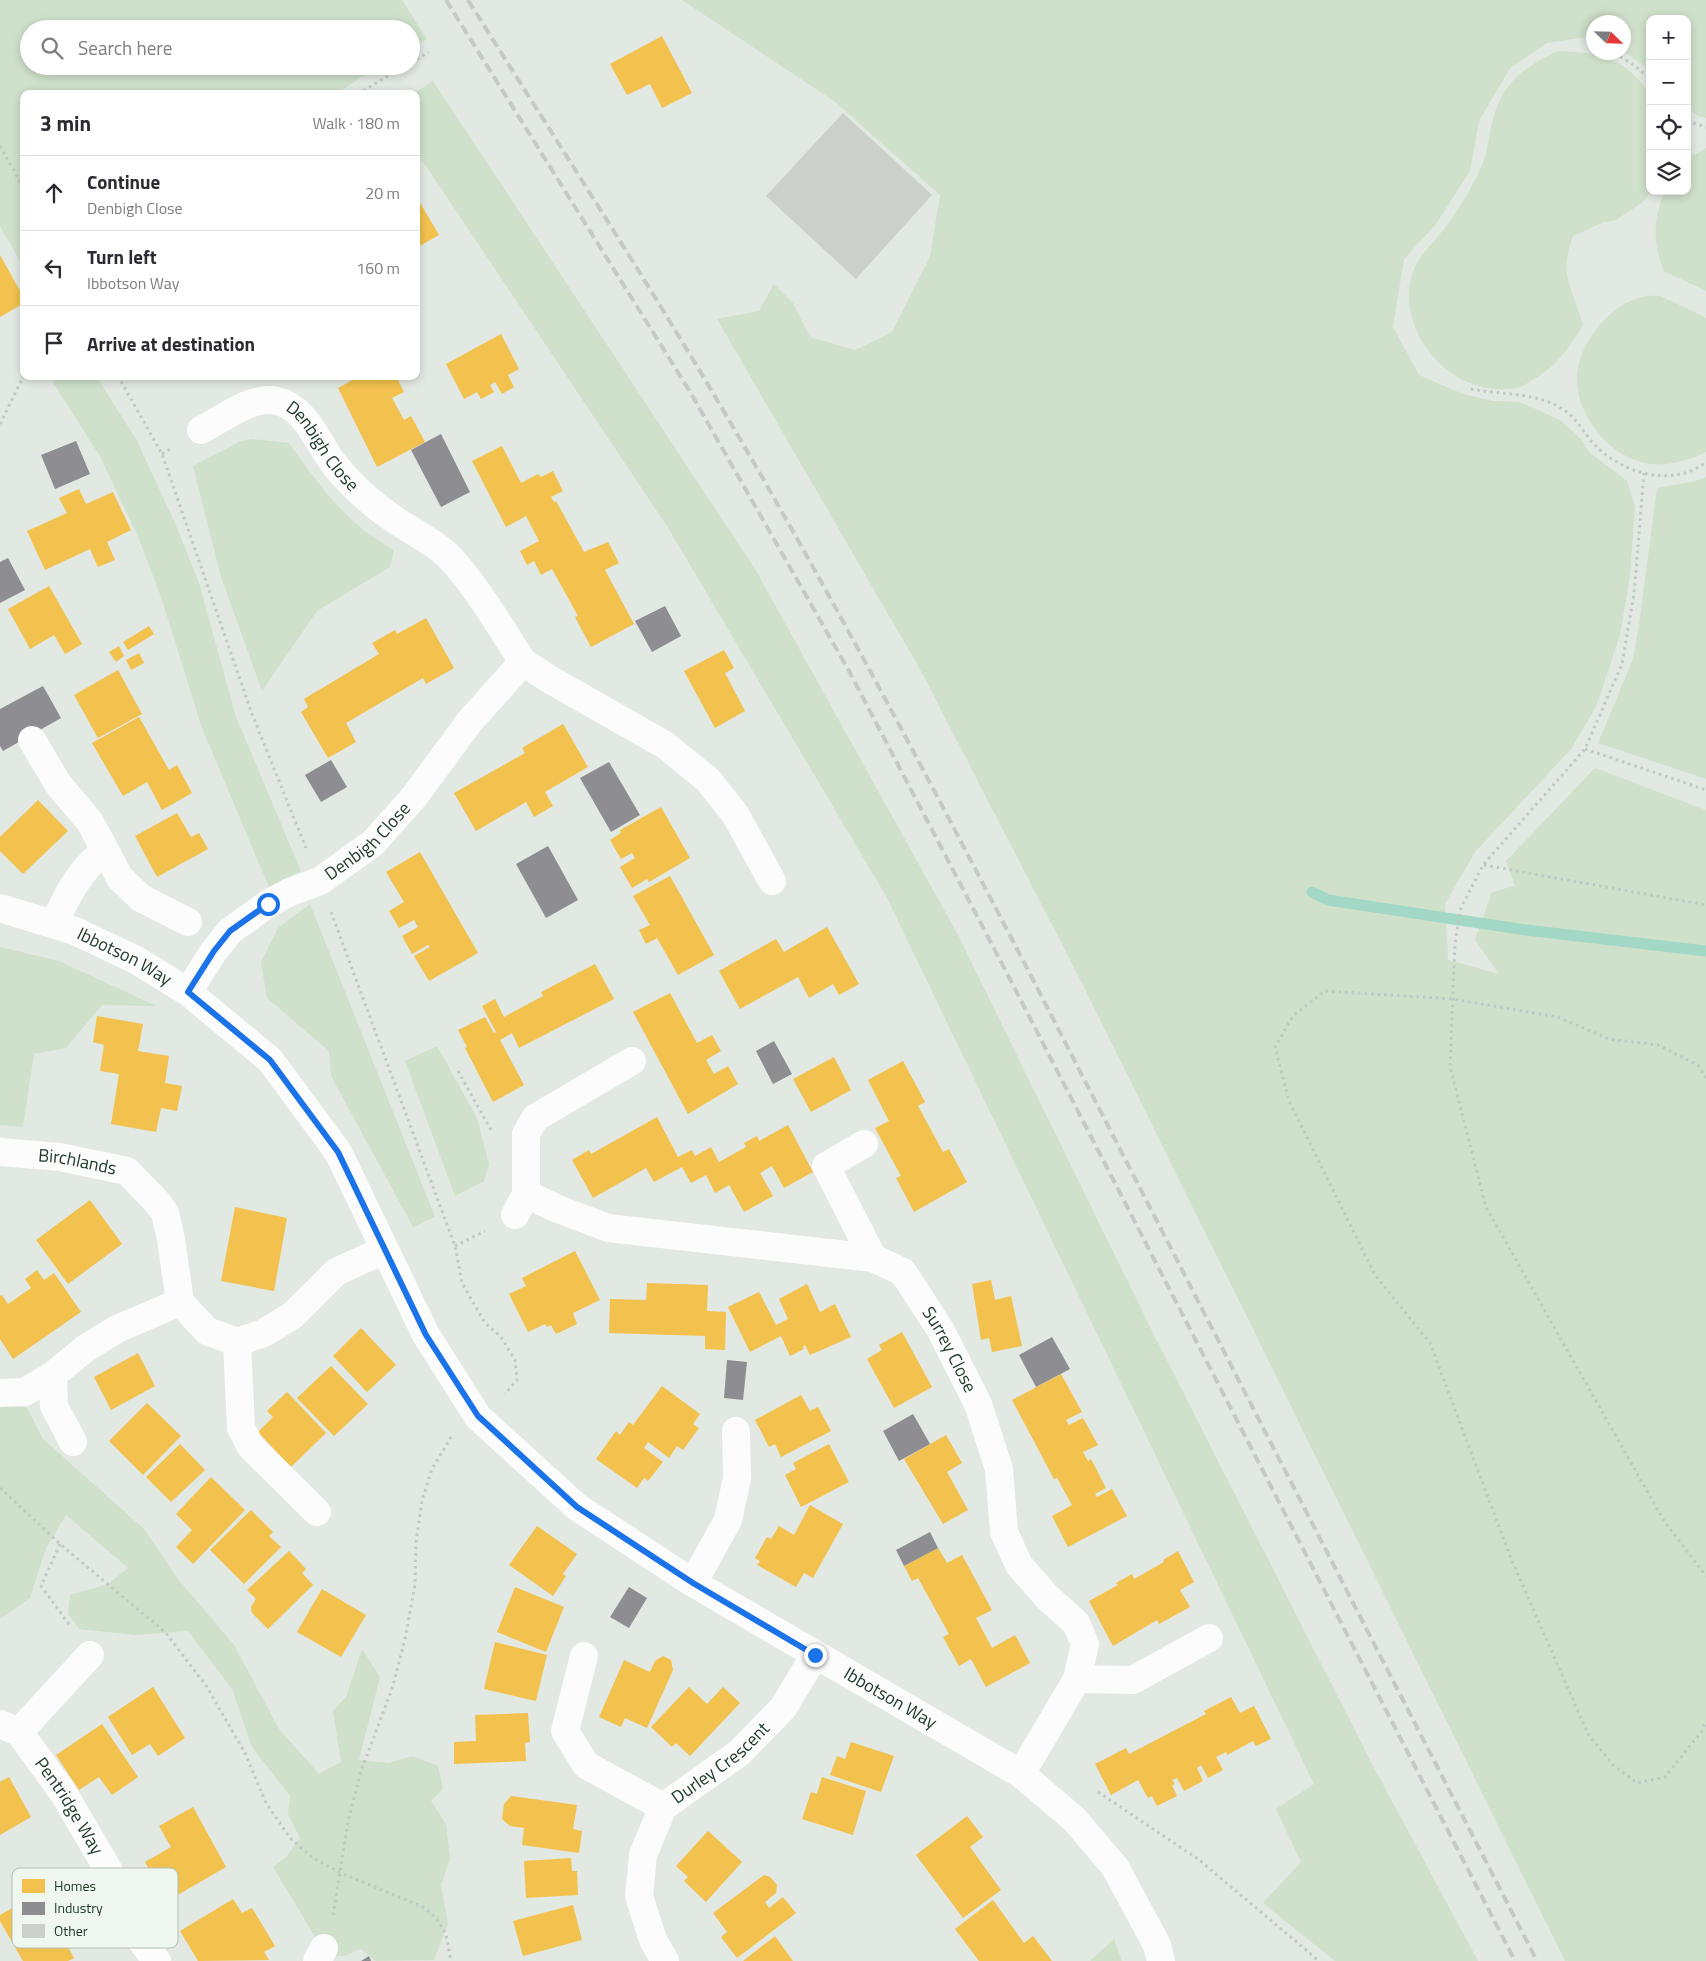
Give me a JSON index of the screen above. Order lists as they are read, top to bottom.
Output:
{
  "streets": {
    "street": [
      "Denbigh Close",
      "Ibbotson Way",
      "Birchlands",
      "Surrey Close",
      "Durley Crescent",
      "Pentridge Way"
    ]
  },
  "crossings": [
    ["Denbigh Close", "Ibbotson Way"],
    ["Ibbotson Way", "Surrey Close"],
    ["Ibbotson Way", "Durley Crescent"]
  ],
  "legend": ["Homes", "Industry", "Other"],
  "north": "bottom right",
  "page": {
    "map_buttons": ["+", "−"],
    "search": "Search here",
    "heading": ["3 min", "Walk · 180 m"],
    "list": [
      ["Continue", "Denbigh Close", "20 m"],
      ["Turn left", "Ibbotson Way", "160 m"],
      "Arrive at destination"
    ]
  }
}
